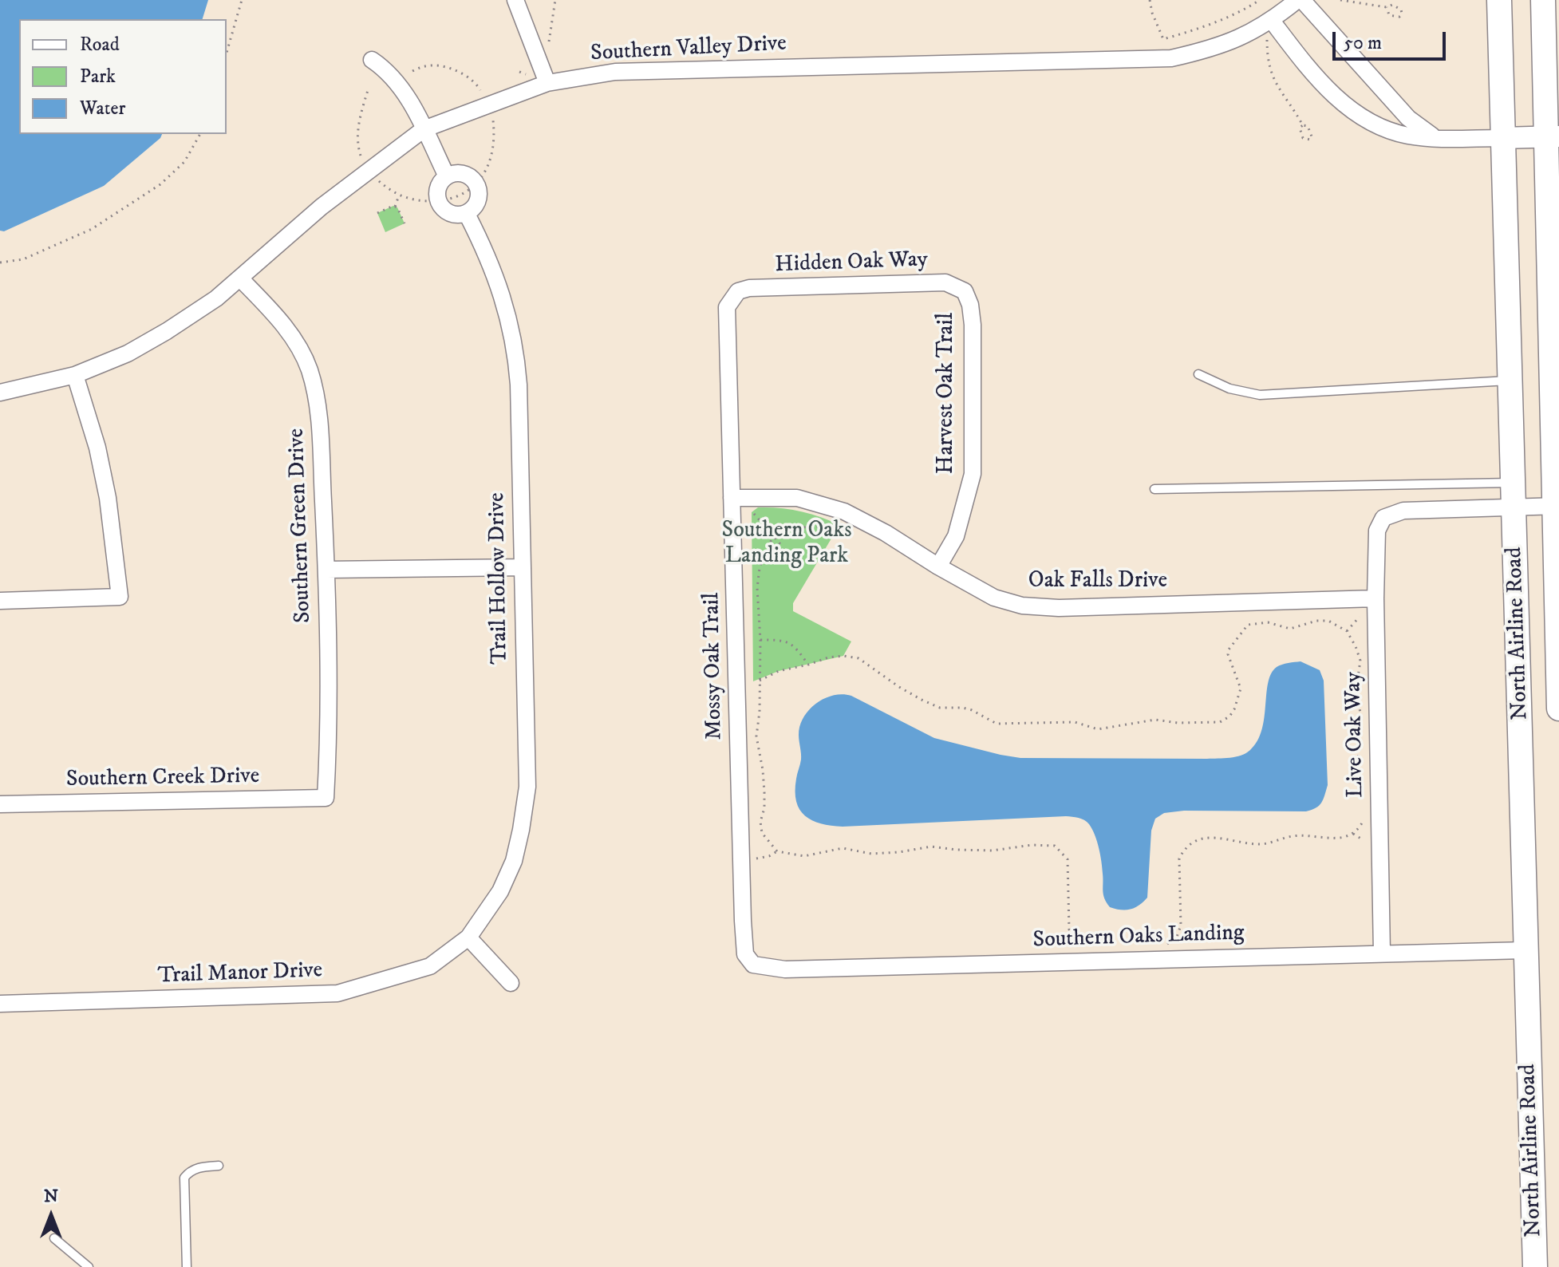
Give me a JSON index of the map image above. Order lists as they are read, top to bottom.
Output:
{
  "streets": {
    "main road": ["North Airline Road"],
    "street": [
      "Southern Valley Drive",
      "Hidden Oak Way",
      "Harvest Oak Trail",
      "Southern Green Drive",
      "Trail Hollow Drive",
      "Oak Falls Drive",
      "Mossy Oak Trail",
      "Live Oak Way",
      "Southern Creek Drive",
      "Southern Oaks Landing",
      "Trail Manor Drive"
    ]
  },
  "crossings": [
    ["Southern Valley Drive", "Southern Green Drive"],
    ["Hidden Oak Way", "Harvest Oak Trail"],
    ["Hidden Oak Way", "Mossy Oak Trail"],
    ["Harvest Oak Trail", "Oak Falls Drive"],
    ["Southern Green Drive", "Southern Creek Drive"],
    ["Trail Hollow Drive", "Trail Manor Drive"],
    ["Oak Falls Drive", "Mossy Oak Trail"],
    ["Oak Falls Drive", "Live Oak Way"],
    ["North Airline Road", "Live Oak Way"],
    ["North Airline Road", "Southern Oaks Landing"],
    ["Mossy Oak Trail", "Southern Oaks Landing"],
    ["Live Oak Way", "Southern Oaks Landing"]
  ],
  "parks": ["Southern Oaks Landing Park"],
  "legend": ["Road", "Park", "Water"],
  "scale_bar": "50 m",
  "north": "top"
}
